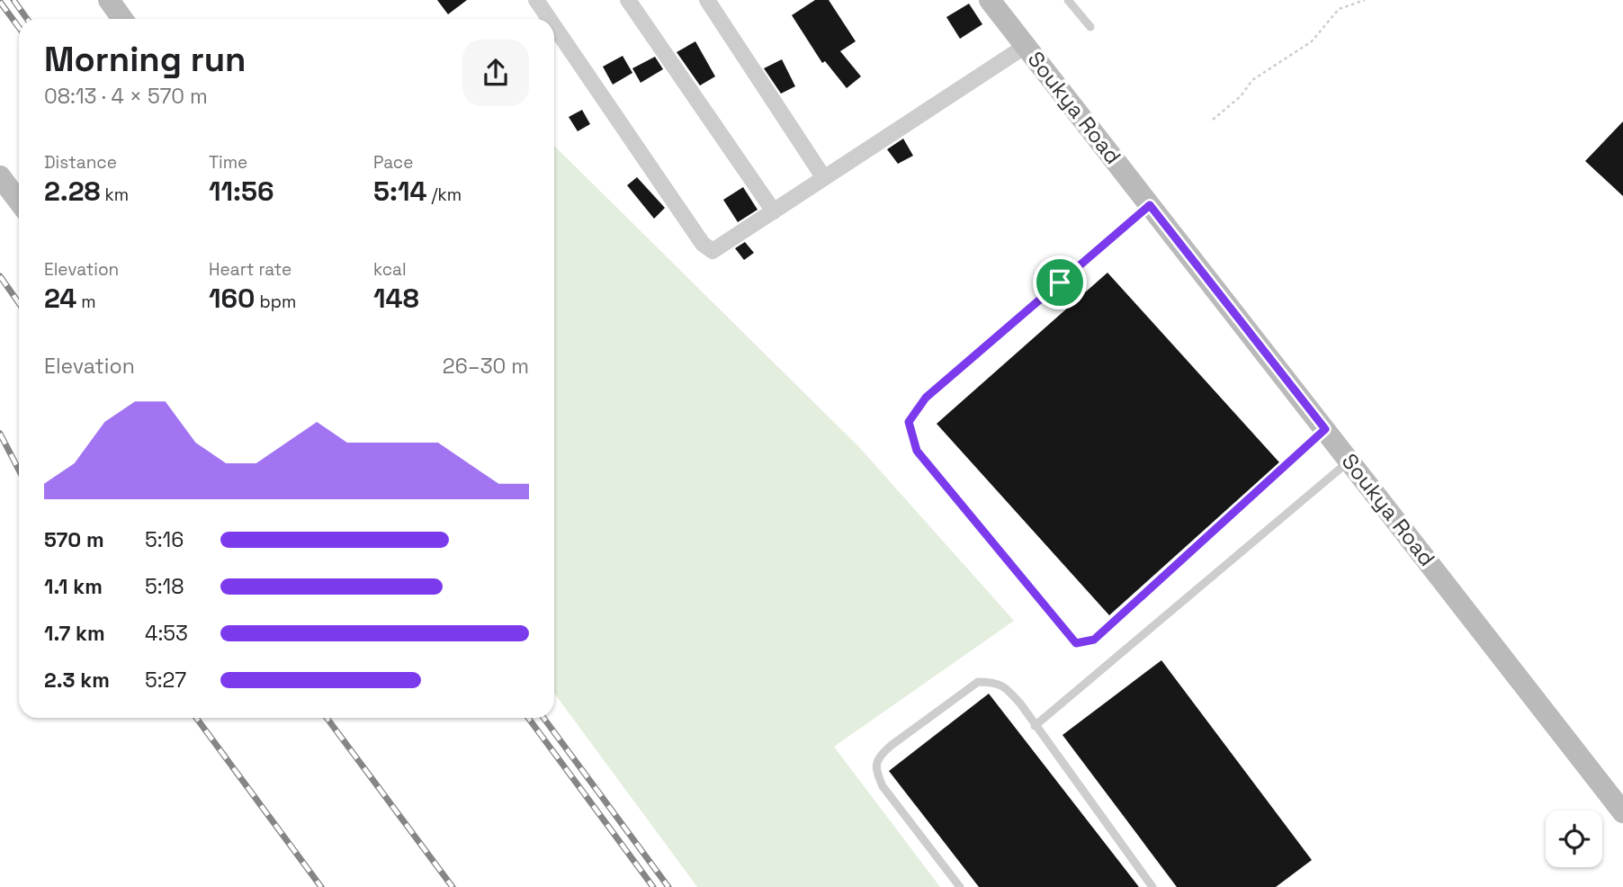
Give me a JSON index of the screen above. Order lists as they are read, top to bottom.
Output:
{
  "streets": {
    "main road": ["Soukya Road"]
  },
  "page": {
    "heading": ["Morning run", "08:13 · 4 × 570 m"],
    "stats": [
      ["Distance", "2.28 km"],
      ["Time", "11:56"],
      ["Pace", "5:14 /km"],
      ["Elevation", "24 m"],
      ["Heart rate", "160 bpm"],
      ["kcal", "148"]
    ],
    "chart": ["Elevation", "26–30 m"],
    "list": [
      {
        "name": "570 m",
        "note": "5:16"
      },
      {
        "name": "1.1 km",
        "note": "5:18"
      },
      {
        "name": "1.7 km",
        "note": "4:53"
      },
      {
        "name": "2.3 km",
        "note": "5:27"
      }
    ]
  }
}
